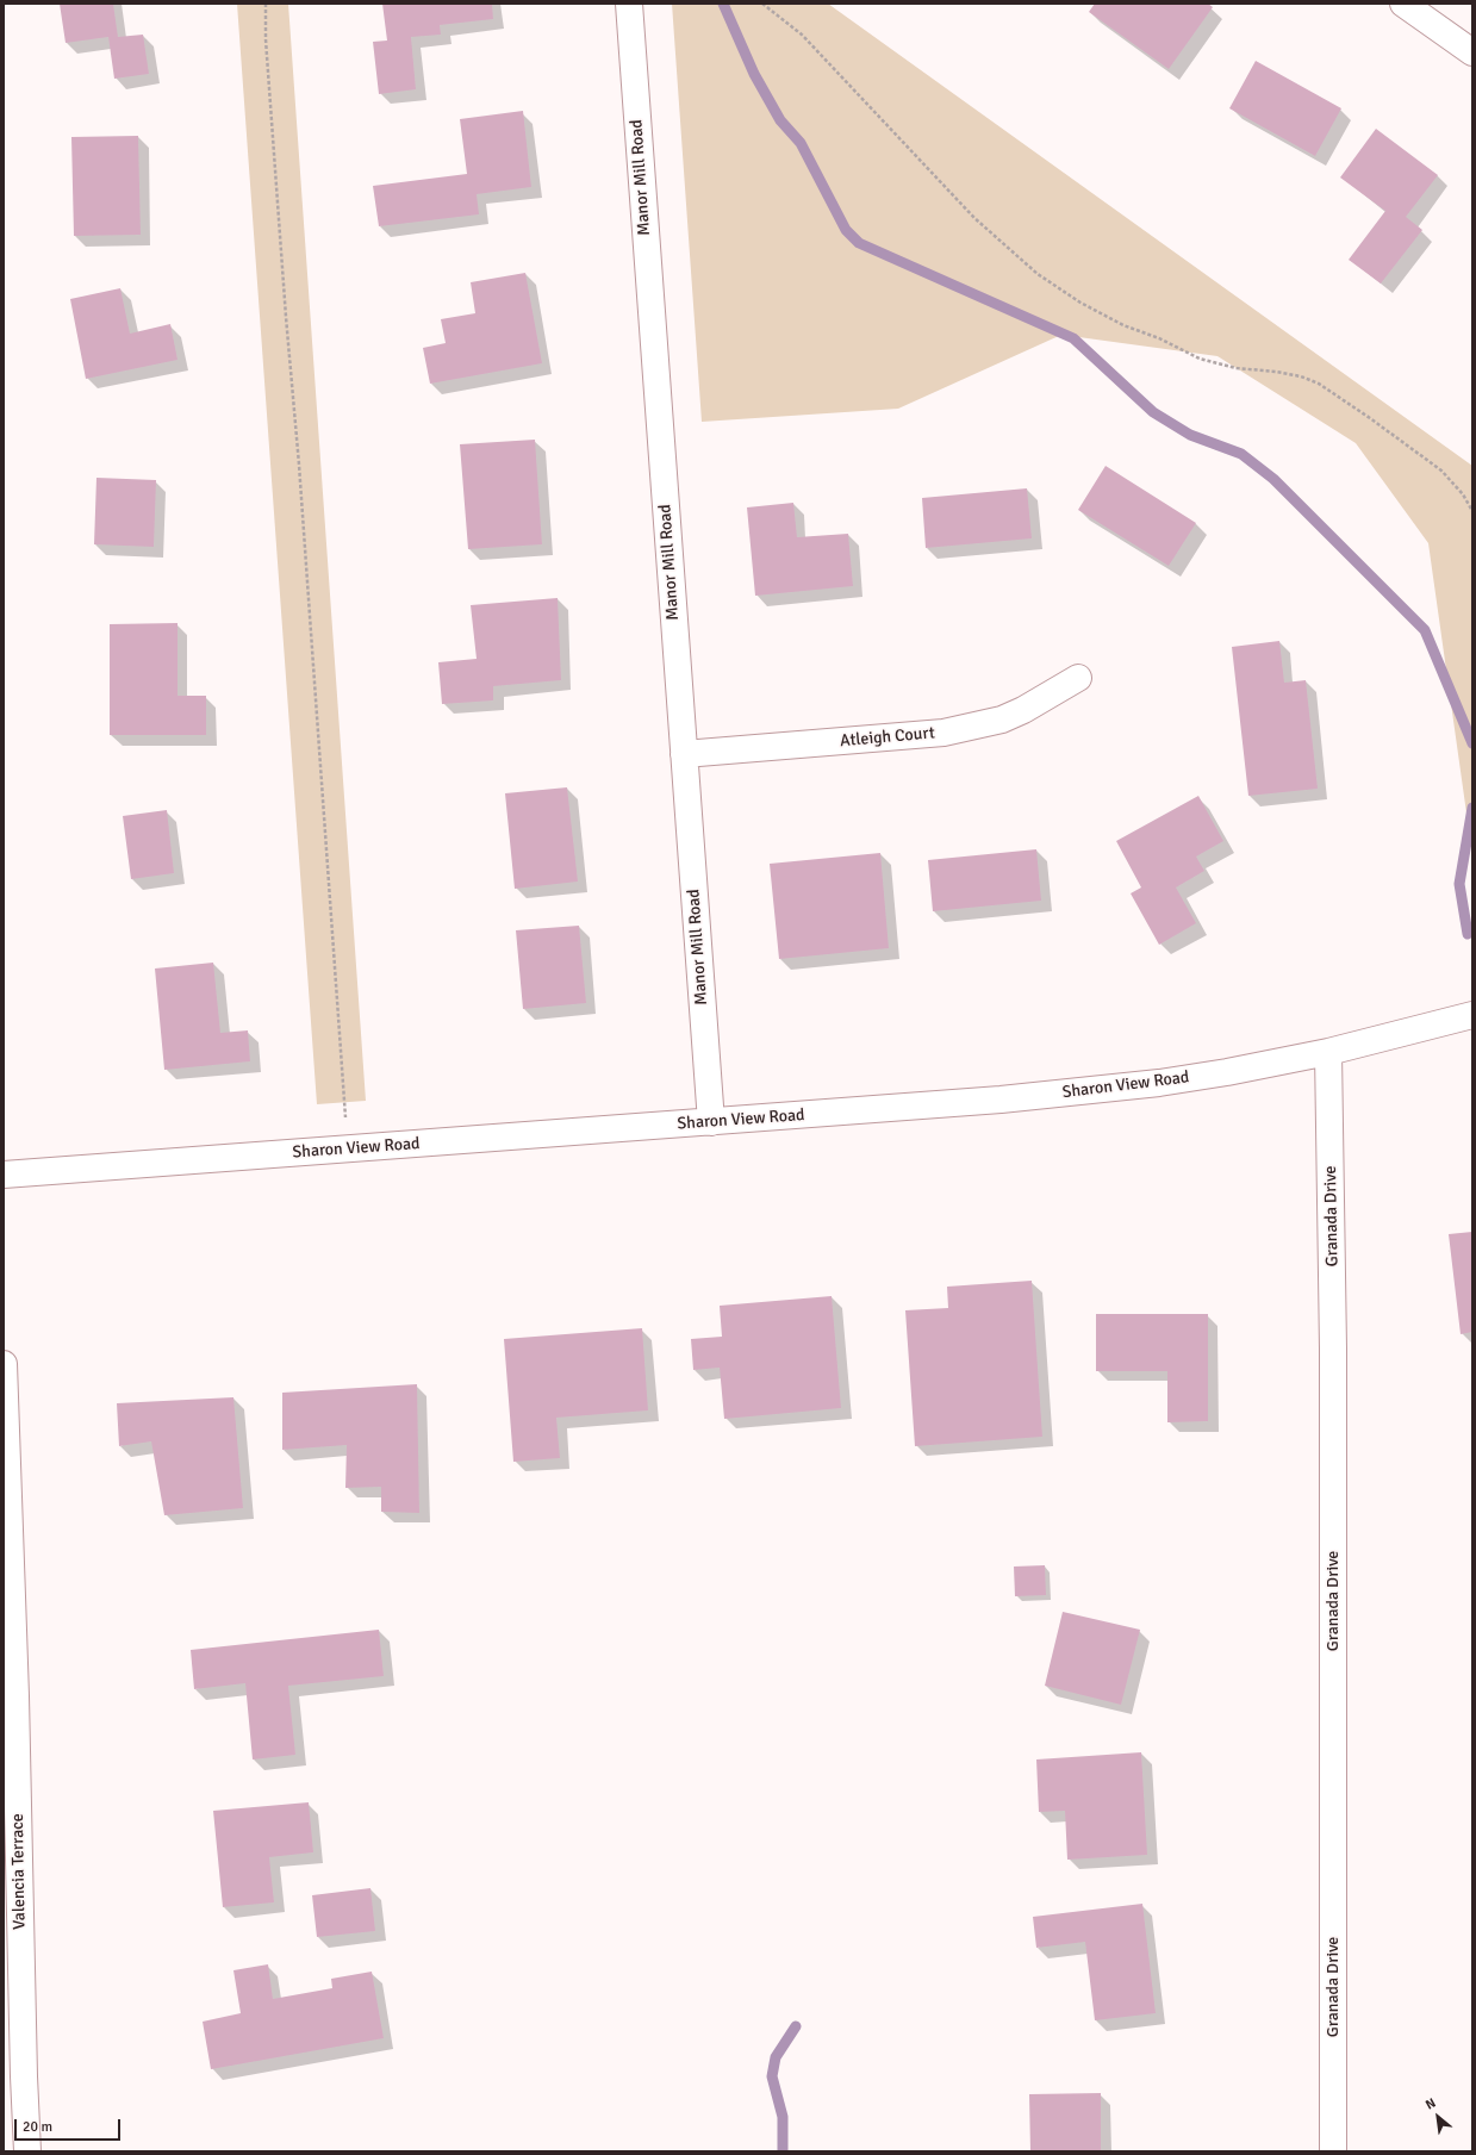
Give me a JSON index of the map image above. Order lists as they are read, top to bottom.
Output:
{
  "streets": {
    "street": [
      "Manor Mill Road",
      "Atleigh Court",
      "Sharon View Road",
      "Granada Drive",
      "Valencia Terrace"
    ]
  },
  "crossings": [
    ["Manor Mill Road", "Atleigh Court"],
    ["Manor Mill Road", "Sharon View Road"],
    ["Sharon View Road", "Granada Drive"]
  ],
  "scale_bar": "20 m",
  "north": "top left"
}
